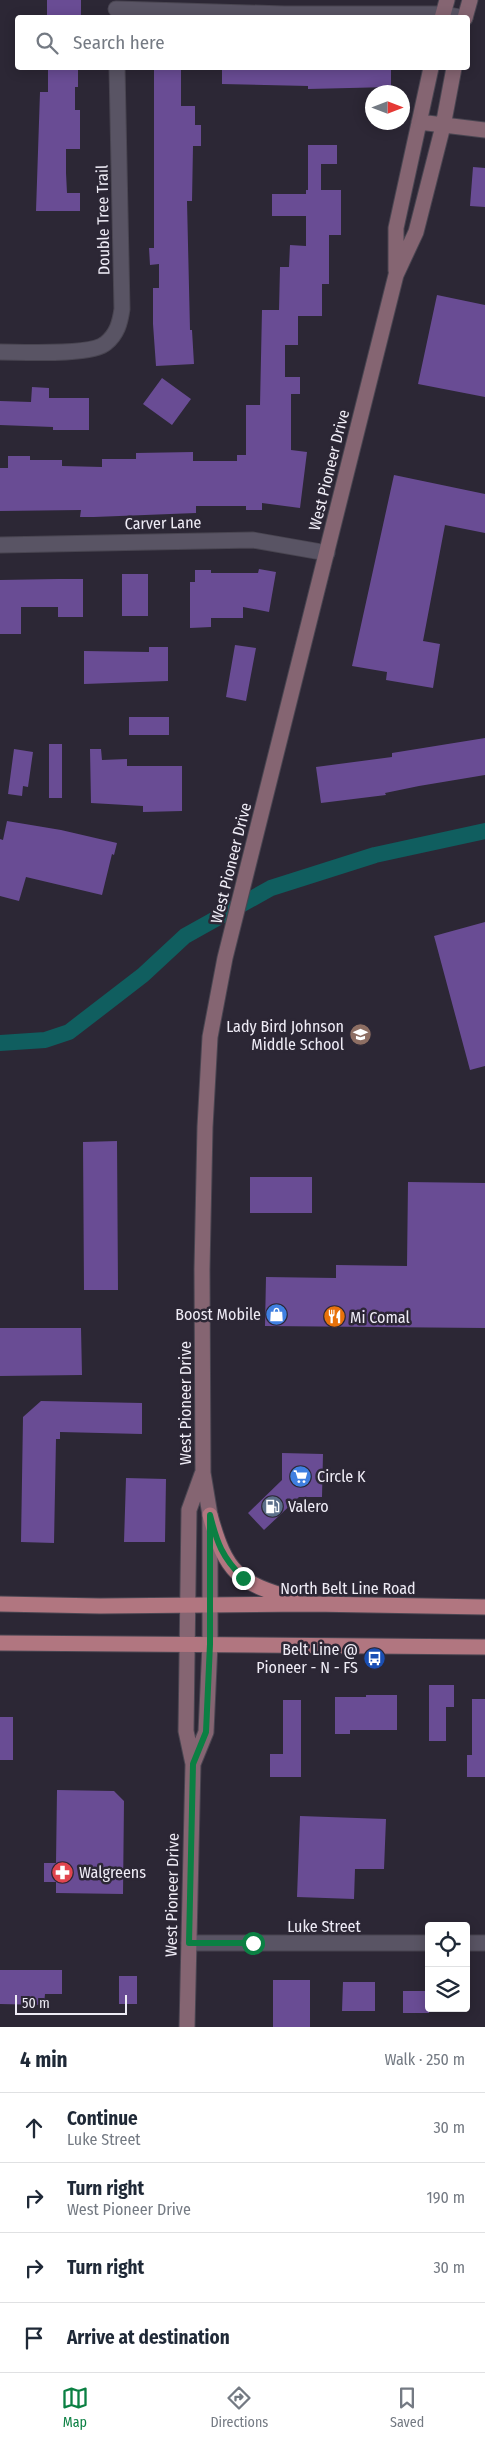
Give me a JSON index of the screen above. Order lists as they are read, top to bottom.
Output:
{
  "streets": {
    "main road": ["West Pioneer Drive", "North Belt Line Road"],
    "street": ["Double Tree Trail", "Carver Lane", "Luke Street"]
  },
  "crossings": [
    ["West Pioneer Drive", "Carver Lane"],
    ["West Pioneer Drive", "North Belt Line Road"],
    ["West Pioneer Drive", "Luke Street"]
  ],
  "places": {
    "school or university": ["Lady Bird Johnson Middle School"],
    "shop": ["Boost Mobile"],
    "restaurant": ["Mi Comal"],
    "supermarket": ["Circle K"],
    "fuel station": ["Valero"],
    "bus stop": ["Belt Line @ Pioneer - N - FS"],
    "pharmacy": ["Walgreens"]
  },
  "scale_bar": "50 m",
  "north": "right",
  "page": {
    "search": "Search here",
    "scale": "50 m",
    "heading": ["4 min", "Walk · 250 m"],
    "list": [
      ["Continue", "Luke Street", "30 m"],
      ["Turn right", "West Pioneer Drive", "190 m"],
      ["Turn right", "30 m"],
      "Arrive at destination"
    ],
    "nav": ["Map", "Directions", "Saved"]
  }
}
